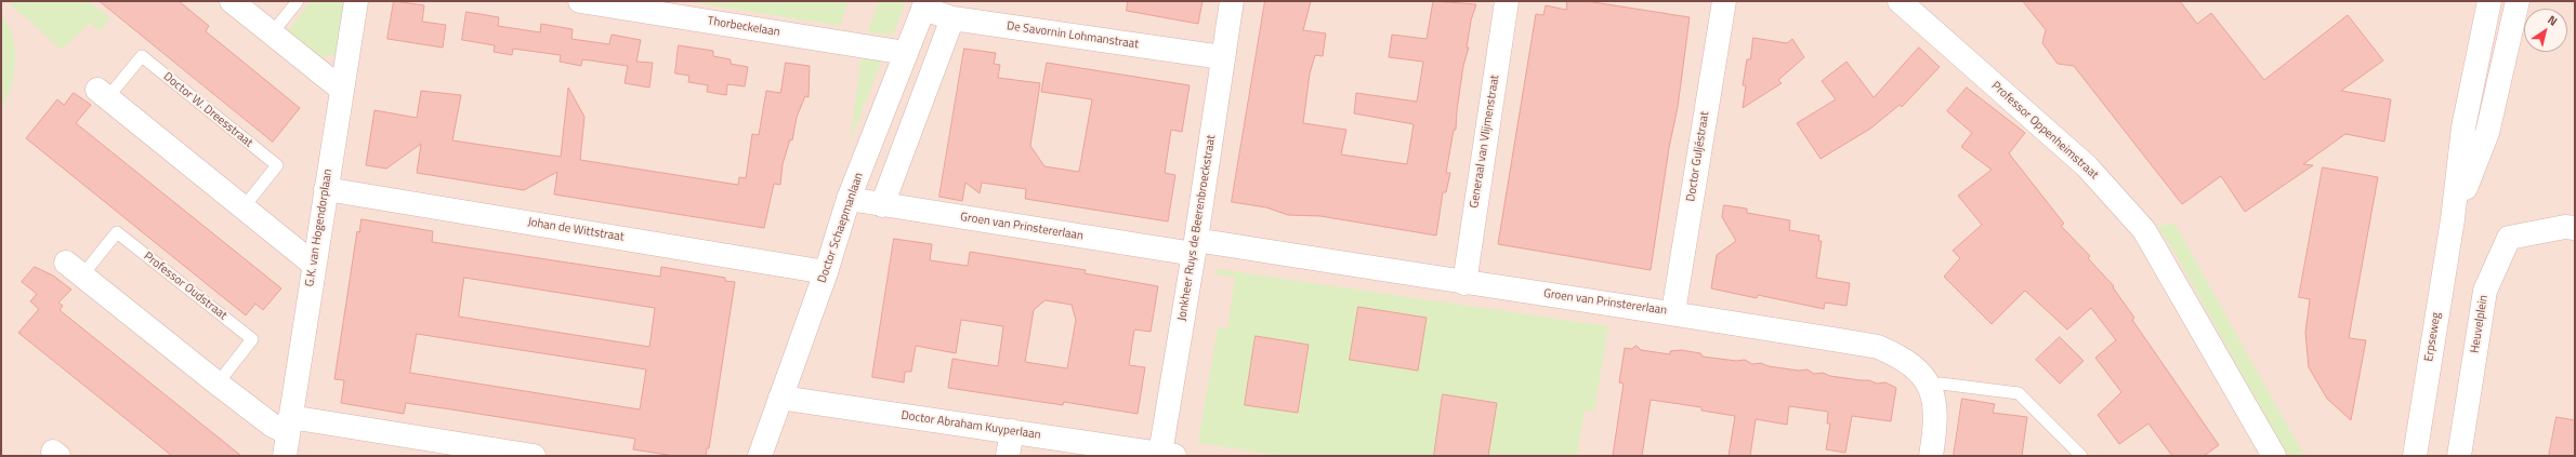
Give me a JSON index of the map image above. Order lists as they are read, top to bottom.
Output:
{
  "streets": {
    "street": [
      "Thorbeckelaan",
      "De Savornin Lohmanstraat",
      "Doctor W. Dreesstraat",
      "Professor Oppenheimstraat",
      "Generaal van Vlijmenstraat",
      "Doctor Guljéstraat",
      "Groen van Prinstererlaan",
      "G.K. van Hogendorplaan",
      "Doctor Schaepmanlaan",
      "Jonkheer Ruys de Beerenbroeckstraat",
      "Johan de Wittstraat",
      "Professor Oudstraat",
      "Heuvelplein",
      "Erpseweg",
      "Doctor Abraham Kuyperlaan"
    ]
  },
  "crossings": [
    ["Thorbeckelaan", "Doctor Schaepmanlaan"],
    ["De Savornin Lohmanstraat", "Doctor Schaepmanlaan"],
    ["De Savornin Lohmanstraat", "Jonkheer Ruys de Beerenbroeckstraat"],
    ["Doctor W. Dreesstraat", "G.K. van Hogendorplaan"],
    ["Generaal van Vlijmenstraat", "Groen van Prinstererlaan"],
    ["Doctor Guljéstraat", "Groen van Prinstererlaan"],
    ["Groen van Prinstererlaan", "Doctor Schaepmanlaan"],
    ["Groen van Prinstererlaan", "Jonkheer Ruys de Beerenbroeckstraat"],
    ["G.K. van Hogendorplaan", "Johan de Wittstraat"],
    ["G.K. van Hogendorplaan", "Professor Oudstraat"],
    ["Doctor Schaepmanlaan", "Johan de Wittstraat"],
    ["Doctor Schaepmanlaan", "Doctor Abraham Kuyperlaan"],
    ["Jonkheer Ruys de Beerenbroeckstraat", "Doctor Abraham Kuyperlaan"]
  ],
  "north": "top right"
}
